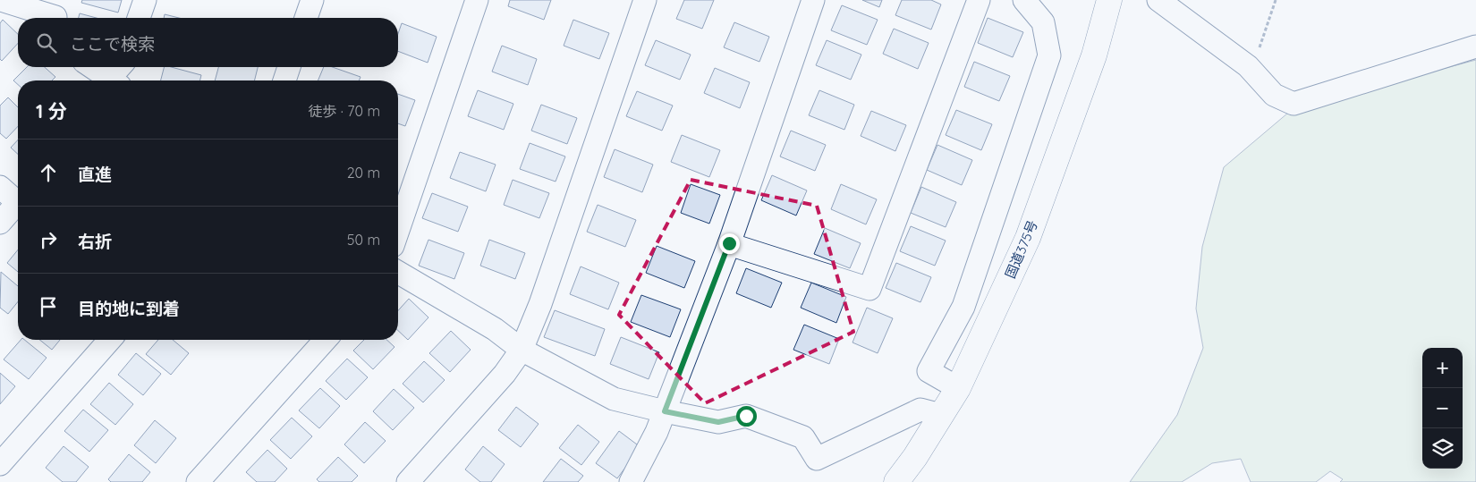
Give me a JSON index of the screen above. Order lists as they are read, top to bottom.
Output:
{
  "streets": {
    "highway": ["国道375号"]
  },
  "page": {
    "search": "ここで検索",
    "heading": ["1 分", "徒歩 · 70 m"],
    "list": [
      ["直進", "20 m"],
      ["右折", "50 m"],
      "目的地に到着"
    ],
    "map_buttons": ["+", "−"]
  }
}
